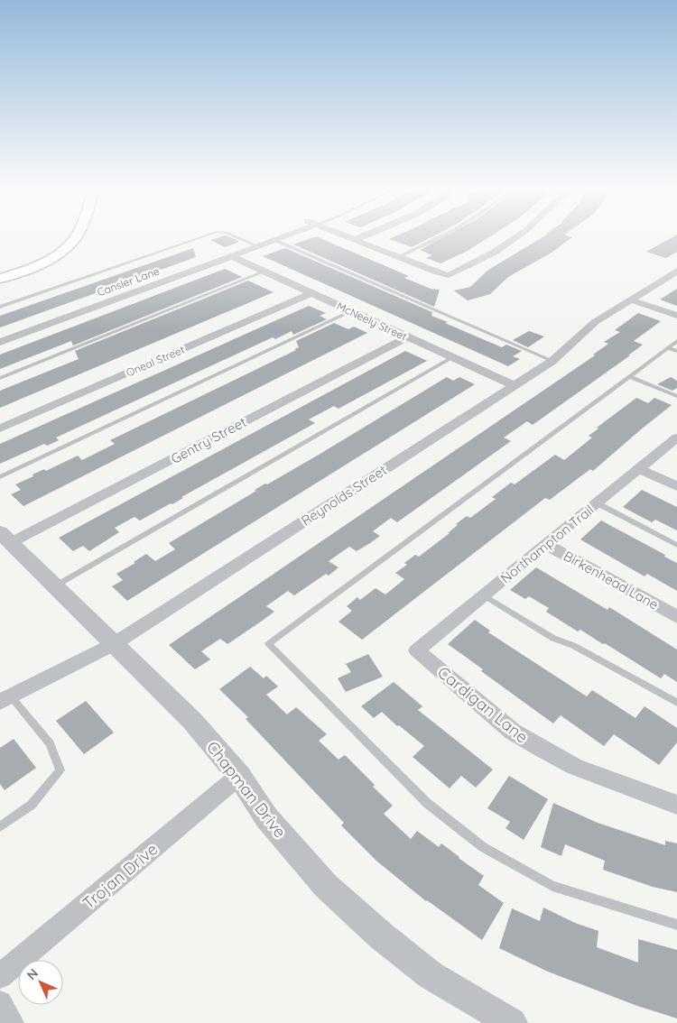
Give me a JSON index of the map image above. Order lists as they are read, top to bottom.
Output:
{
  "streets": {
    "street": [
      "Cansler Lane",
      "McNeely Street",
      "Oneal Street",
      "Gentry Street",
      "Reynolds Street",
      "Northampton Trail",
      "Birkenhead Lane",
      "Cardigan Lane",
      "Chapman Drive",
      "Trojan Drive"
    ]
  },
  "crossings": [
    ["Cansler Lane", "McNeely Street"],
    ["McNeely Street", "Oneal Street"],
    ["McNeely Street", "Gentry Street"],
    ["McNeely Street", "Reynolds Street"],
    ["Gentry Street", "Chapman Drive"],
    ["Reynolds Street", "Chapman Drive"],
    ["Northampton Trail", "Birkenhead Lane"],
    ["Northampton Trail", "Cardigan Lane"],
    ["Chapman Drive", "Trojan Drive"]
  ],
  "north": "top left"
}
